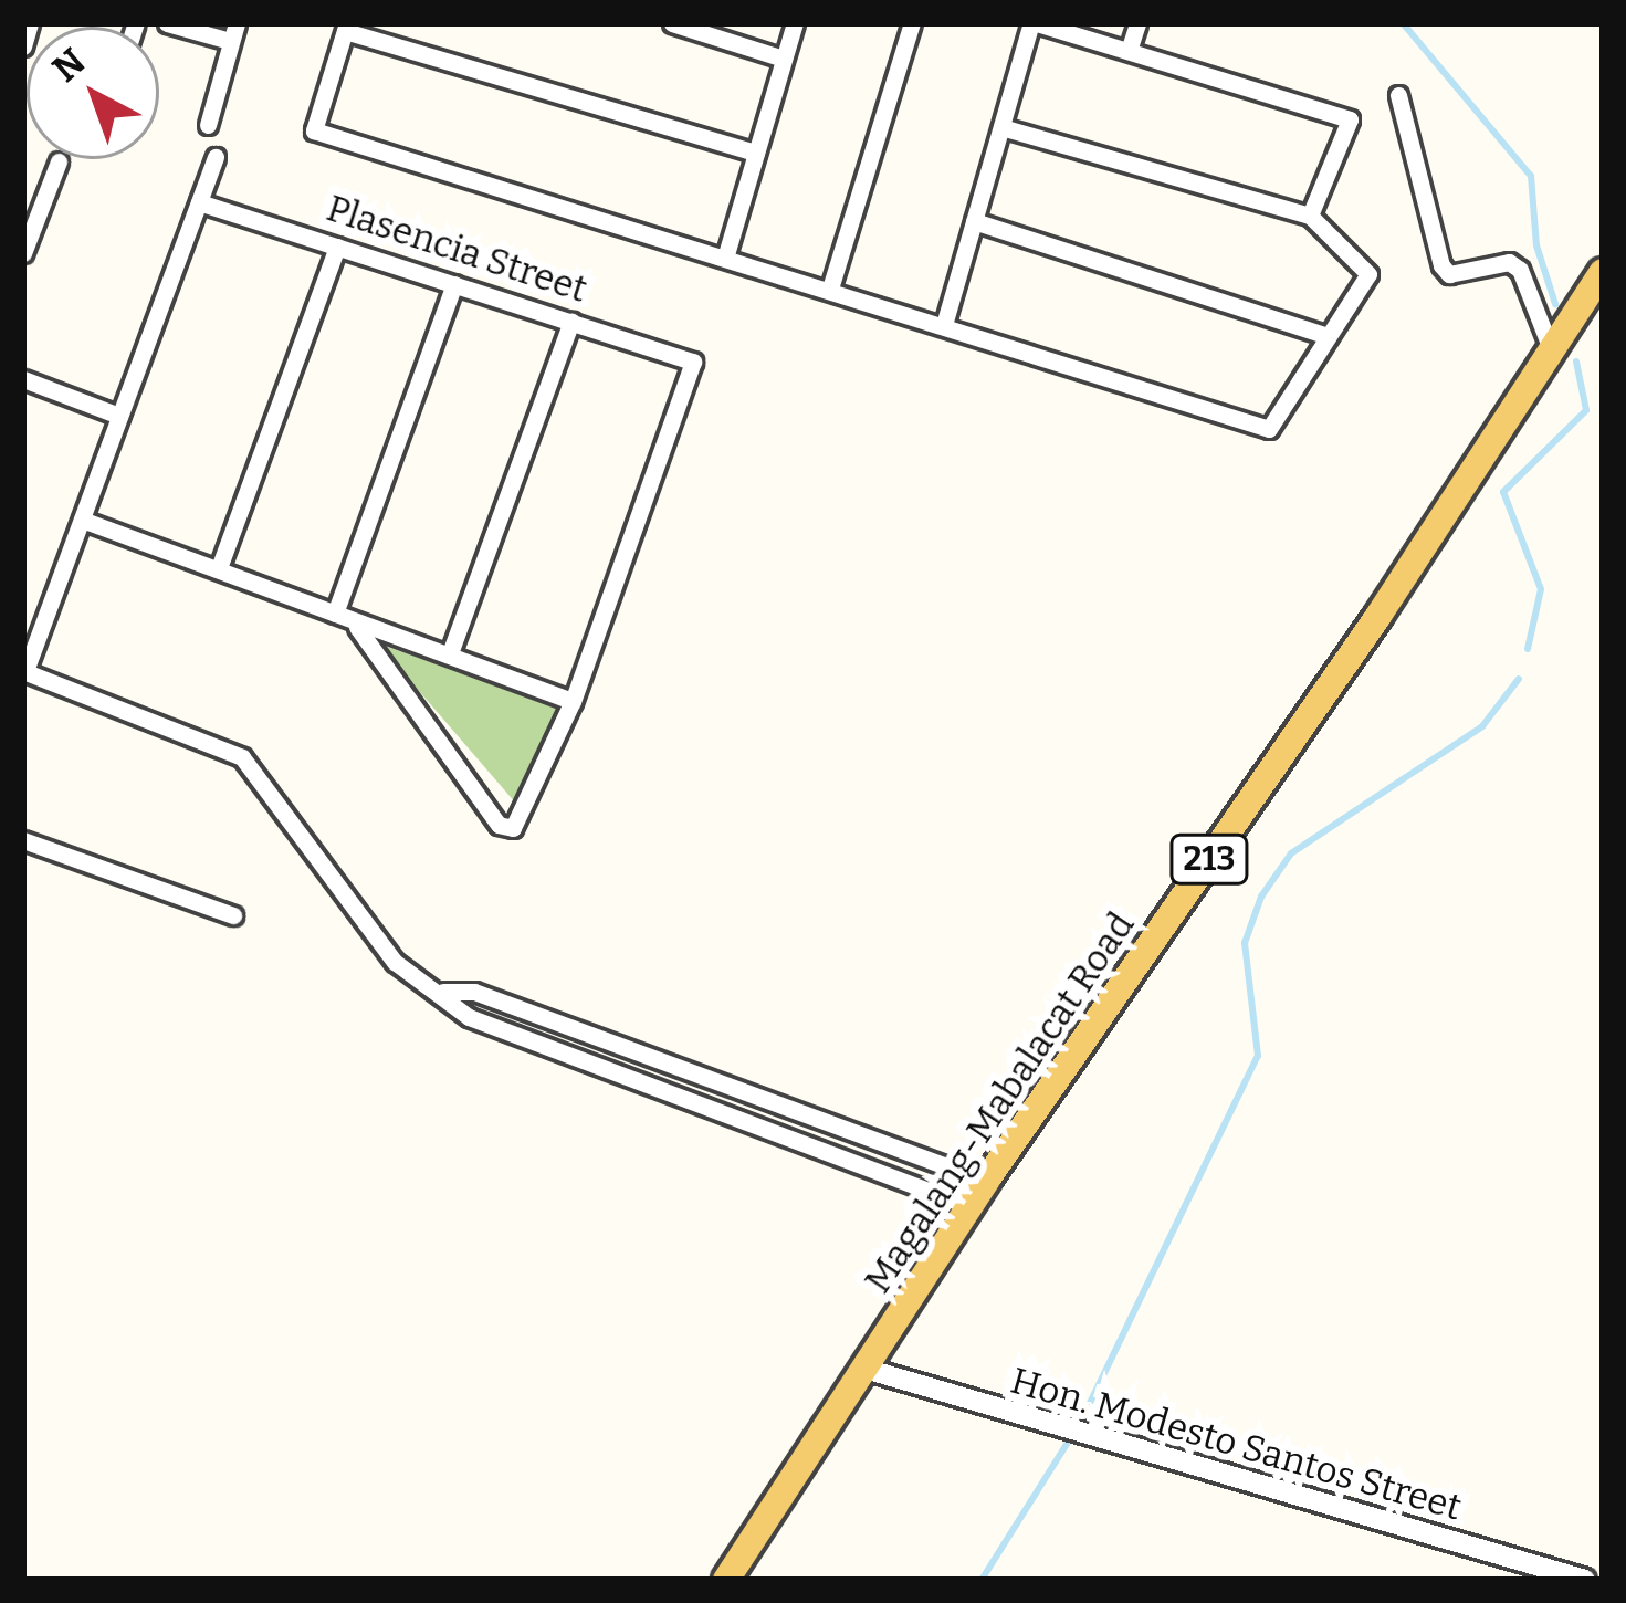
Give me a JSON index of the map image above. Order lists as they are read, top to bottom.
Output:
{
  "streets": {
    "main road": ["213", "Magalang-Mabalacat Road"],
    "street": ["Plasencia Street", "Hon. Modesto Santos Street"]
  },
  "crossings": [
    ["Magalang-Mabalacat Road", "Hon. Modesto Santos Street"]
  ],
  "north": "top left"
}
